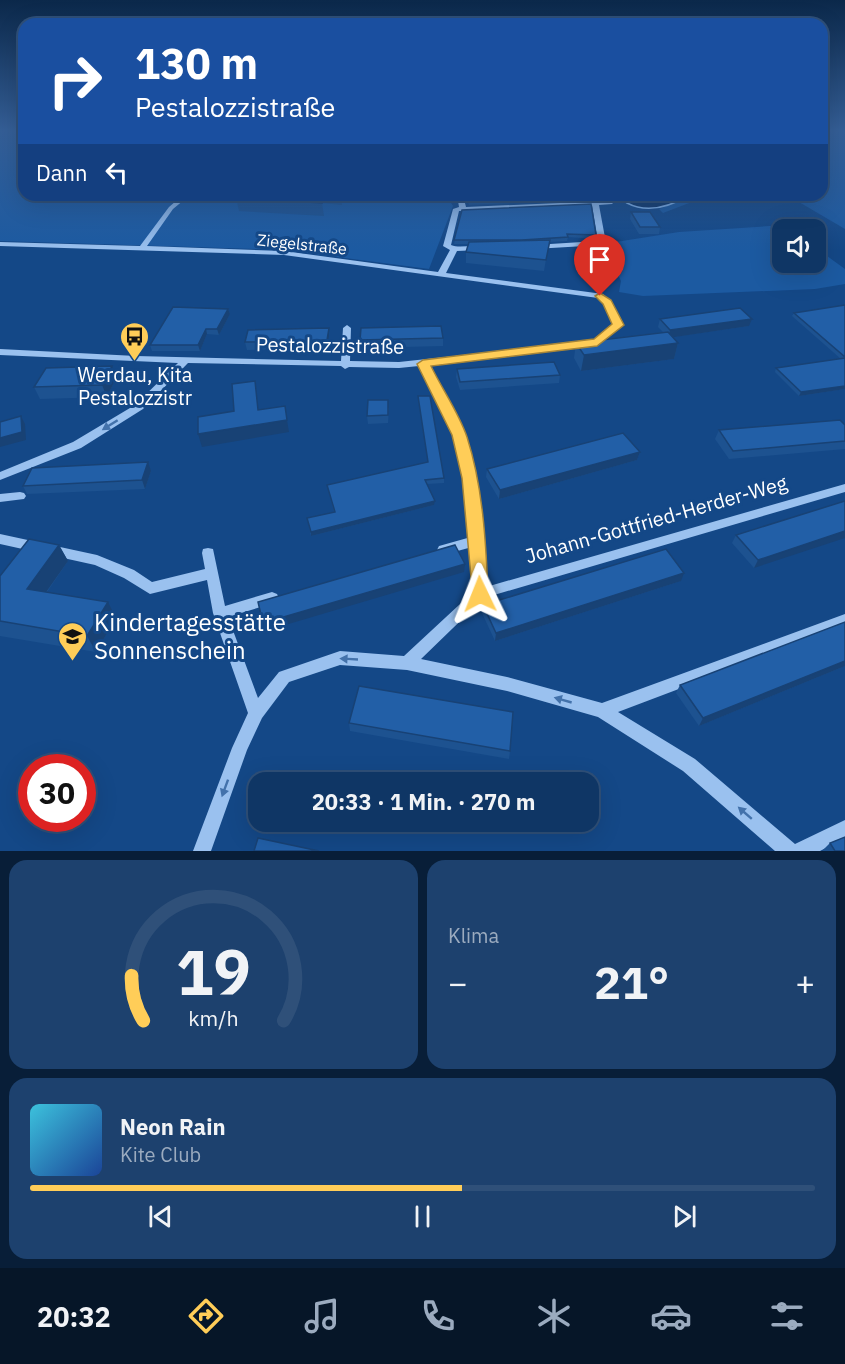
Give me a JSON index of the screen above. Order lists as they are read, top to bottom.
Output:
{
  "streets": {
    "street": ["Ziegelstraße", "Pestalozzistraße", "Johann-Gottfried-Herder-Weg"]
  },
  "crossings": [
    ["Ziegelstraße", "Pestalozzistraße"]
  ],
  "places": {
    "bus stop": ["Werdau, Kita Pestalozzistr"],
    "school or university": ["Kindertagesstätte Sonnenschein"]
  },
  "page": {
    "turn": ["130 m", "Pestalozzistraße"],
    "then": "Dann",
    "limit": "30",
    "trip": "20:33 · 1 Min. · 270 m",
    "tile": "Klima",
    "heat": ["−", "21°", "+"],
    "song": ["Neon Rain", "Kite Club"],
    "tabs": "20:32",
    "gauge": ["19", "km/h"]
  }
}
